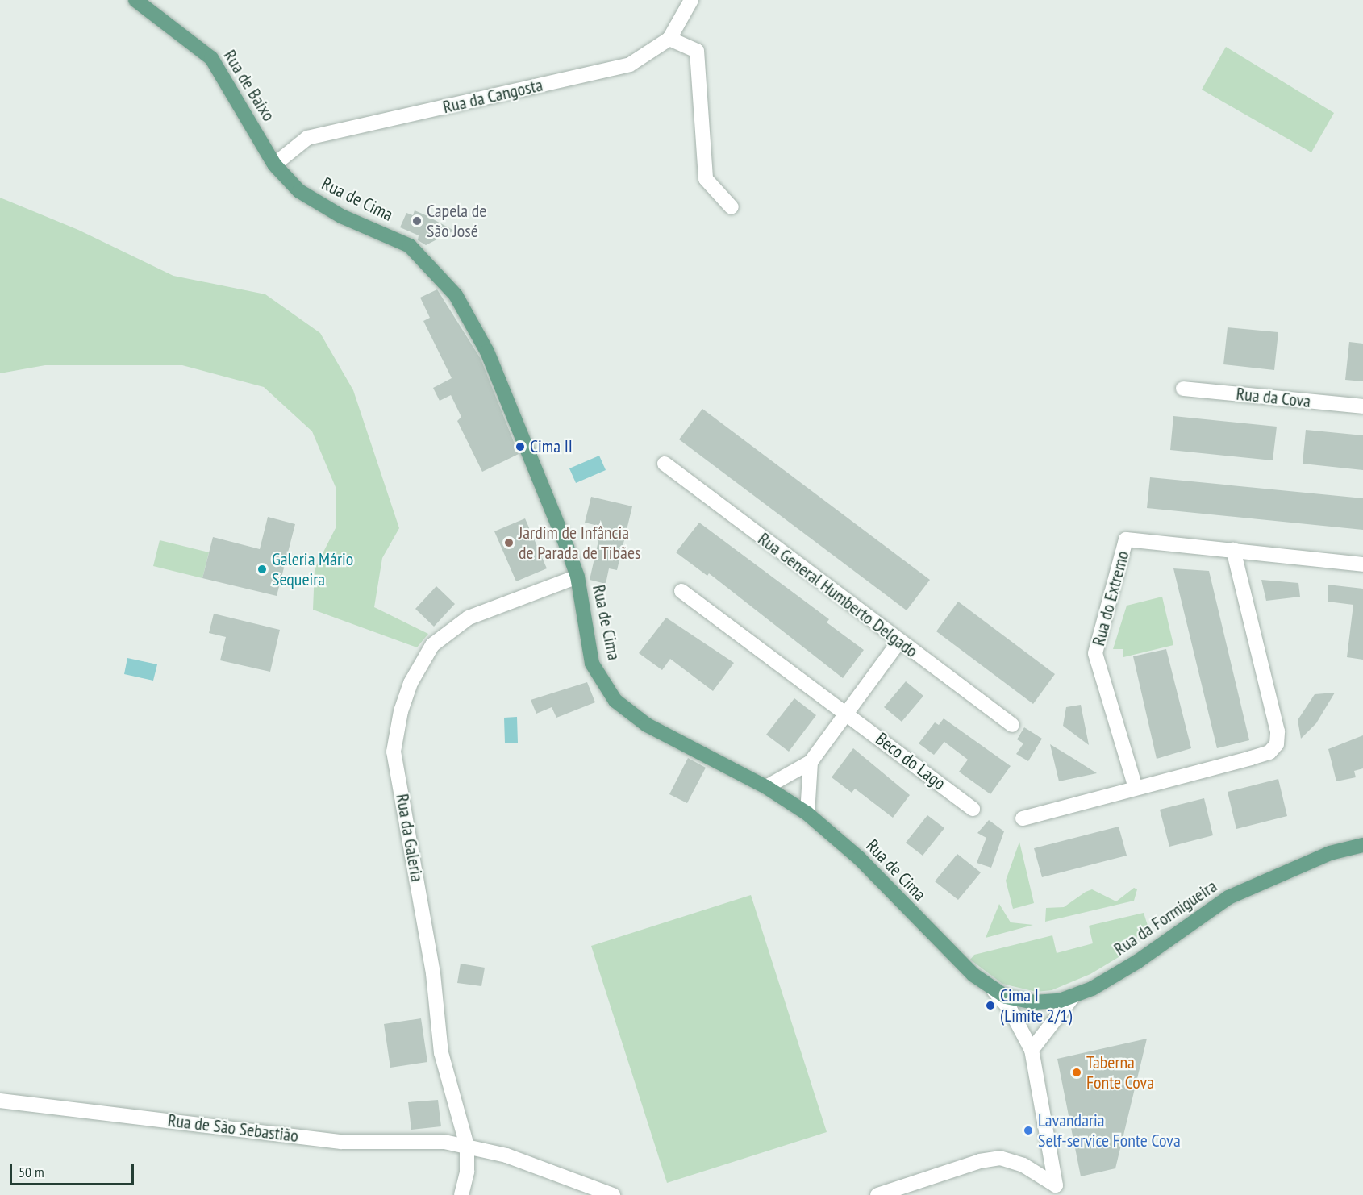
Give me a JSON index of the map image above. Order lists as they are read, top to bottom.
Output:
{
  "streets": {
    "main road": ["Rua de Baixo", "Rua de Cima", "Rua da Formigueira"],
    "street": [
      "Rua da Cangosta",
      "Rua da Cova",
      "Rua General Humberto Delgado",
      "Rua do Extremo",
      "Beco do Lago",
      "Rua da Galeria",
      "Rua de São Sebastião"
    ]
  },
  "crossings": [
    ["Rua de Baixo", "Rua da Cangosta"],
    ["Rua de Baixo", "Rua de Cima"],
    ["Rua da Cangosta", "Rua de Cima"],
    ["Rua de Cima", "Rua da Galeria"],
    ["Rua de Cima", "Rua da Formigueira"],
    ["Rua da Galeria", "Rua de São Sebastião"]
  ],
  "places": [
    "Capela de São José",
    "Cima II",
    "Jardim de Infância de Parada de Tibães",
    "Galeria Mário Sequeira",
    "Cima I (Limite 2/1)",
    "Taberna Fonte Cova",
    "Lavandaria Self-service Fonte Cova"
  ],
  "scale_bar": "50 m"
}
